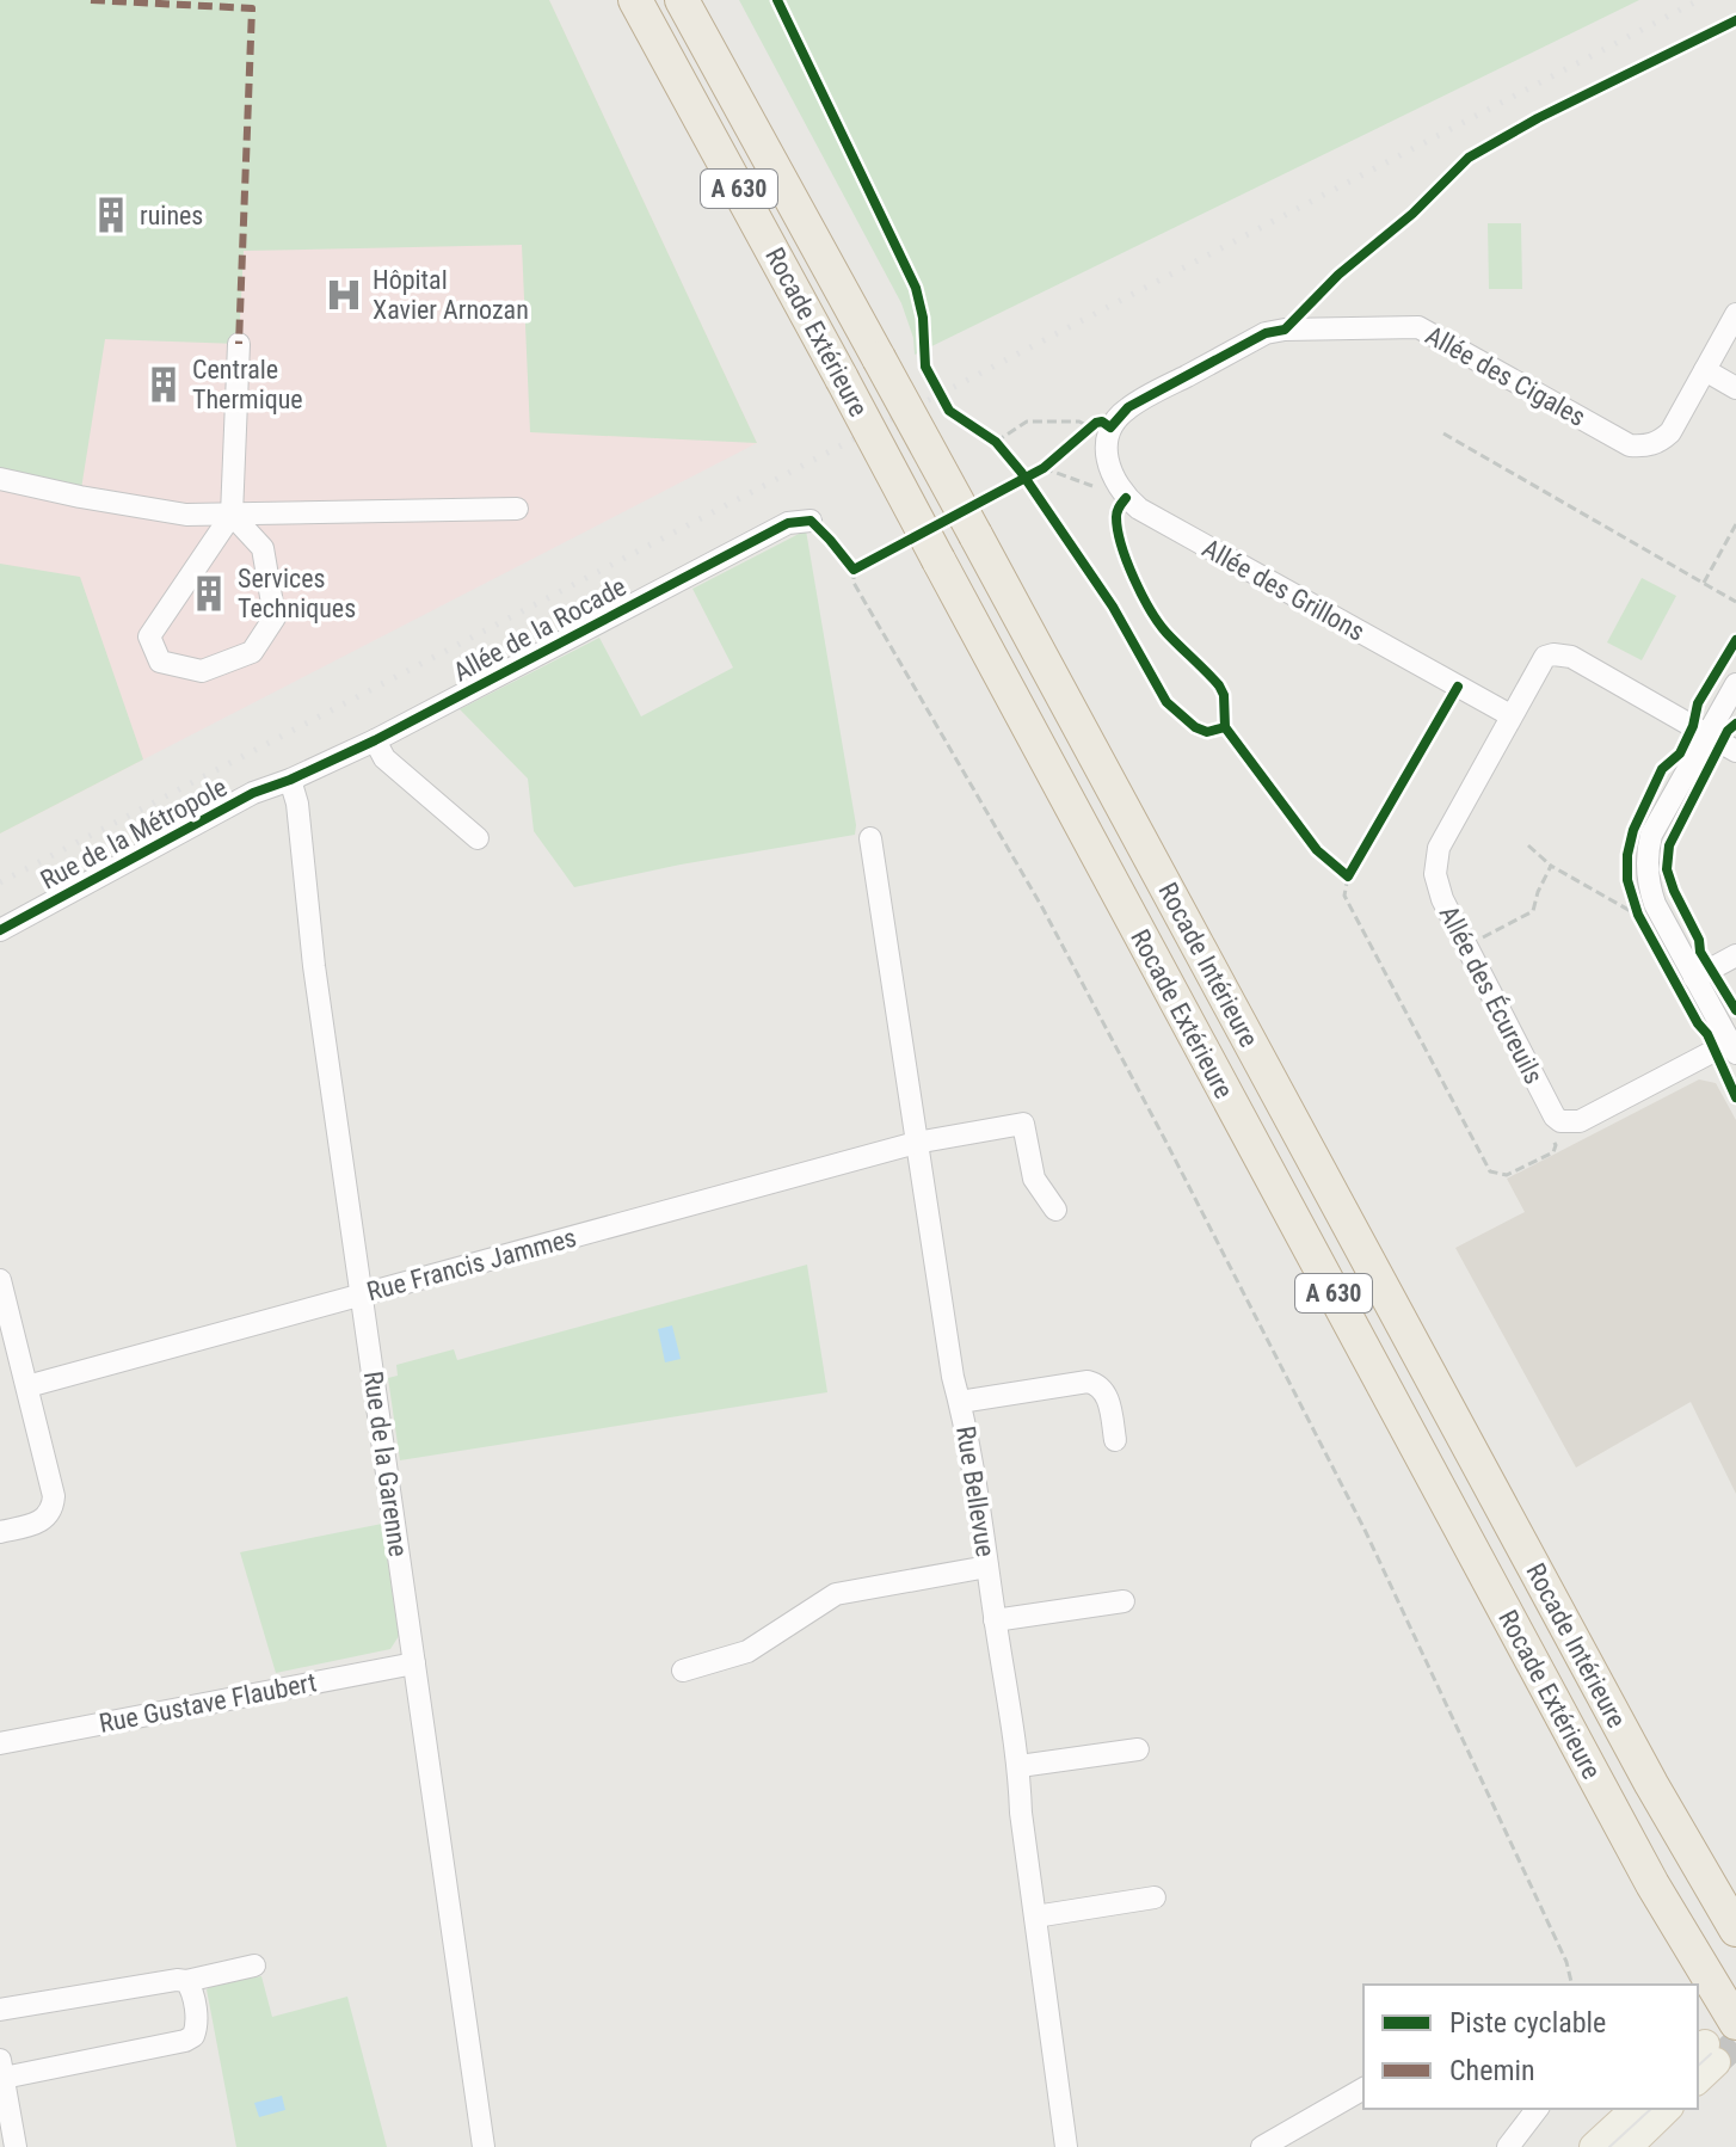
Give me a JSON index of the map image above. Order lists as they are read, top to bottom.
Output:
{
  "streets": {
    "highway": ["A 630", "Rocade Extérieure", "Rocade Intérieure"],
    "street": [
      "Allée des Cigales",
      "Allée des Grillons",
      "Allée de la Rocade",
      "Rue de la Métropole",
      "Allée des Écureuils",
      "Rue Francis Jammes",
      "Rue de la Garenne",
      "Rue Bellevue",
      "Rue Gustave Flaubert"
    ]
  },
  "crossings": [
    ["Allée des Cigales", "Allée des Grillons"],
    ["Allée des Grillons", "Allée des Écureuils"],
    ["Allée de la Rocade", "Rue de la Métropole"],
    ["Allée de la Rocade", "Rue de la Garenne"],
    ["Rue de la Métropole", "Rue de la Garenne"],
    ["Rue Francis Jammes", "Rue de la Garenne"],
    ["Rue Francis Jammes", "Rue Bellevue"],
    ["Rue de la Garenne", "Rue Gustave Flaubert"]
  ],
  "places": {
    "building": ["ruines", "Centrale Thermique", "Services Techniques"],
    "hospital": ["Hôpital Xavier Arnozan"]
  },
  "legend": ["Piste cyclable", "Chemin"]
}
